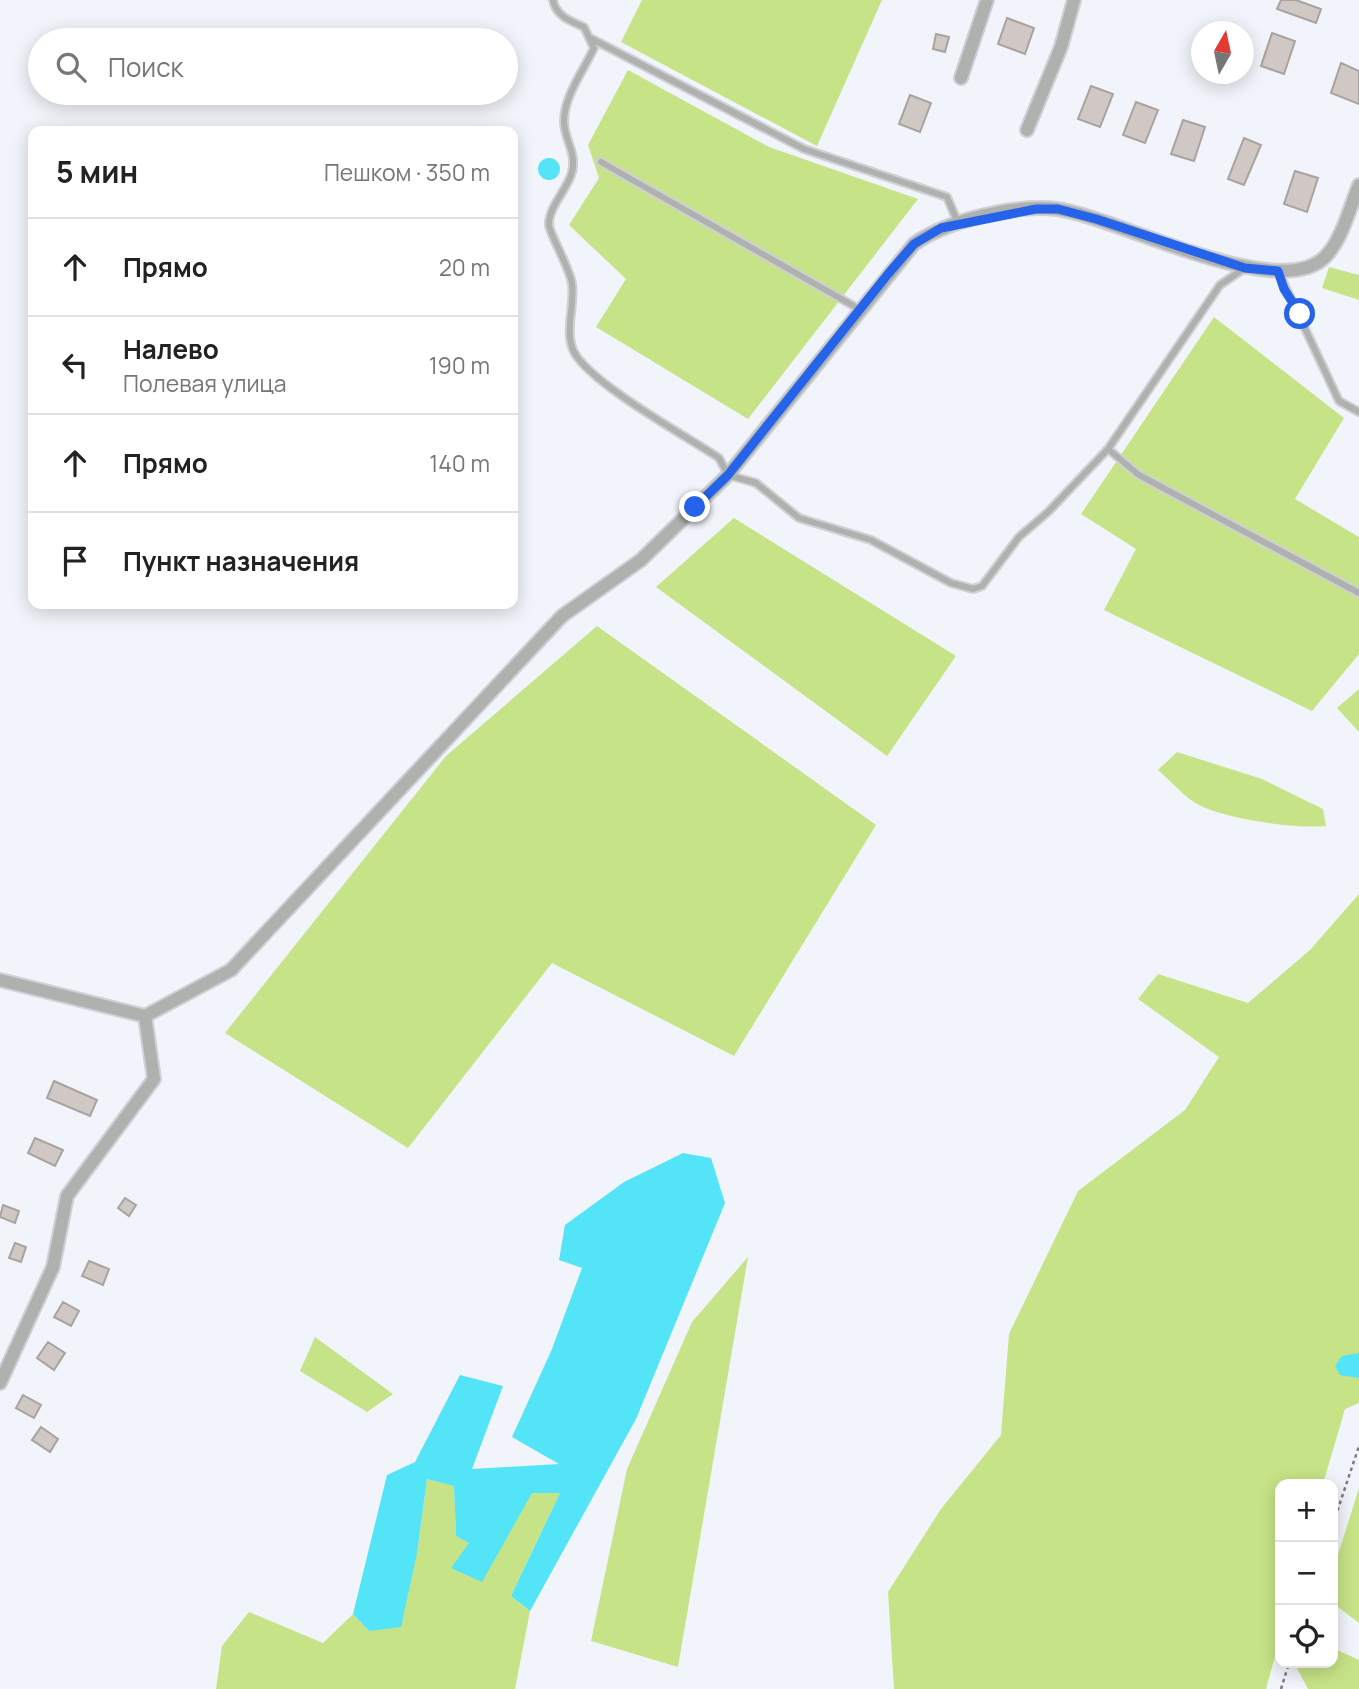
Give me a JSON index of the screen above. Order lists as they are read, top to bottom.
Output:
{
  "north": "top",
  "page": {
    "search": "Поиск",
    "heading": ["5 мин", "Пешком · 350 m"],
    "list": [
      ["Прямо", "20 m"],
      ["Налево", "Полевая улица", "190 m"],
      ["Прямо", "140 m"],
      "Пункт назначения"
    ],
    "map_buttons": ["+", "−"]
  }
}
